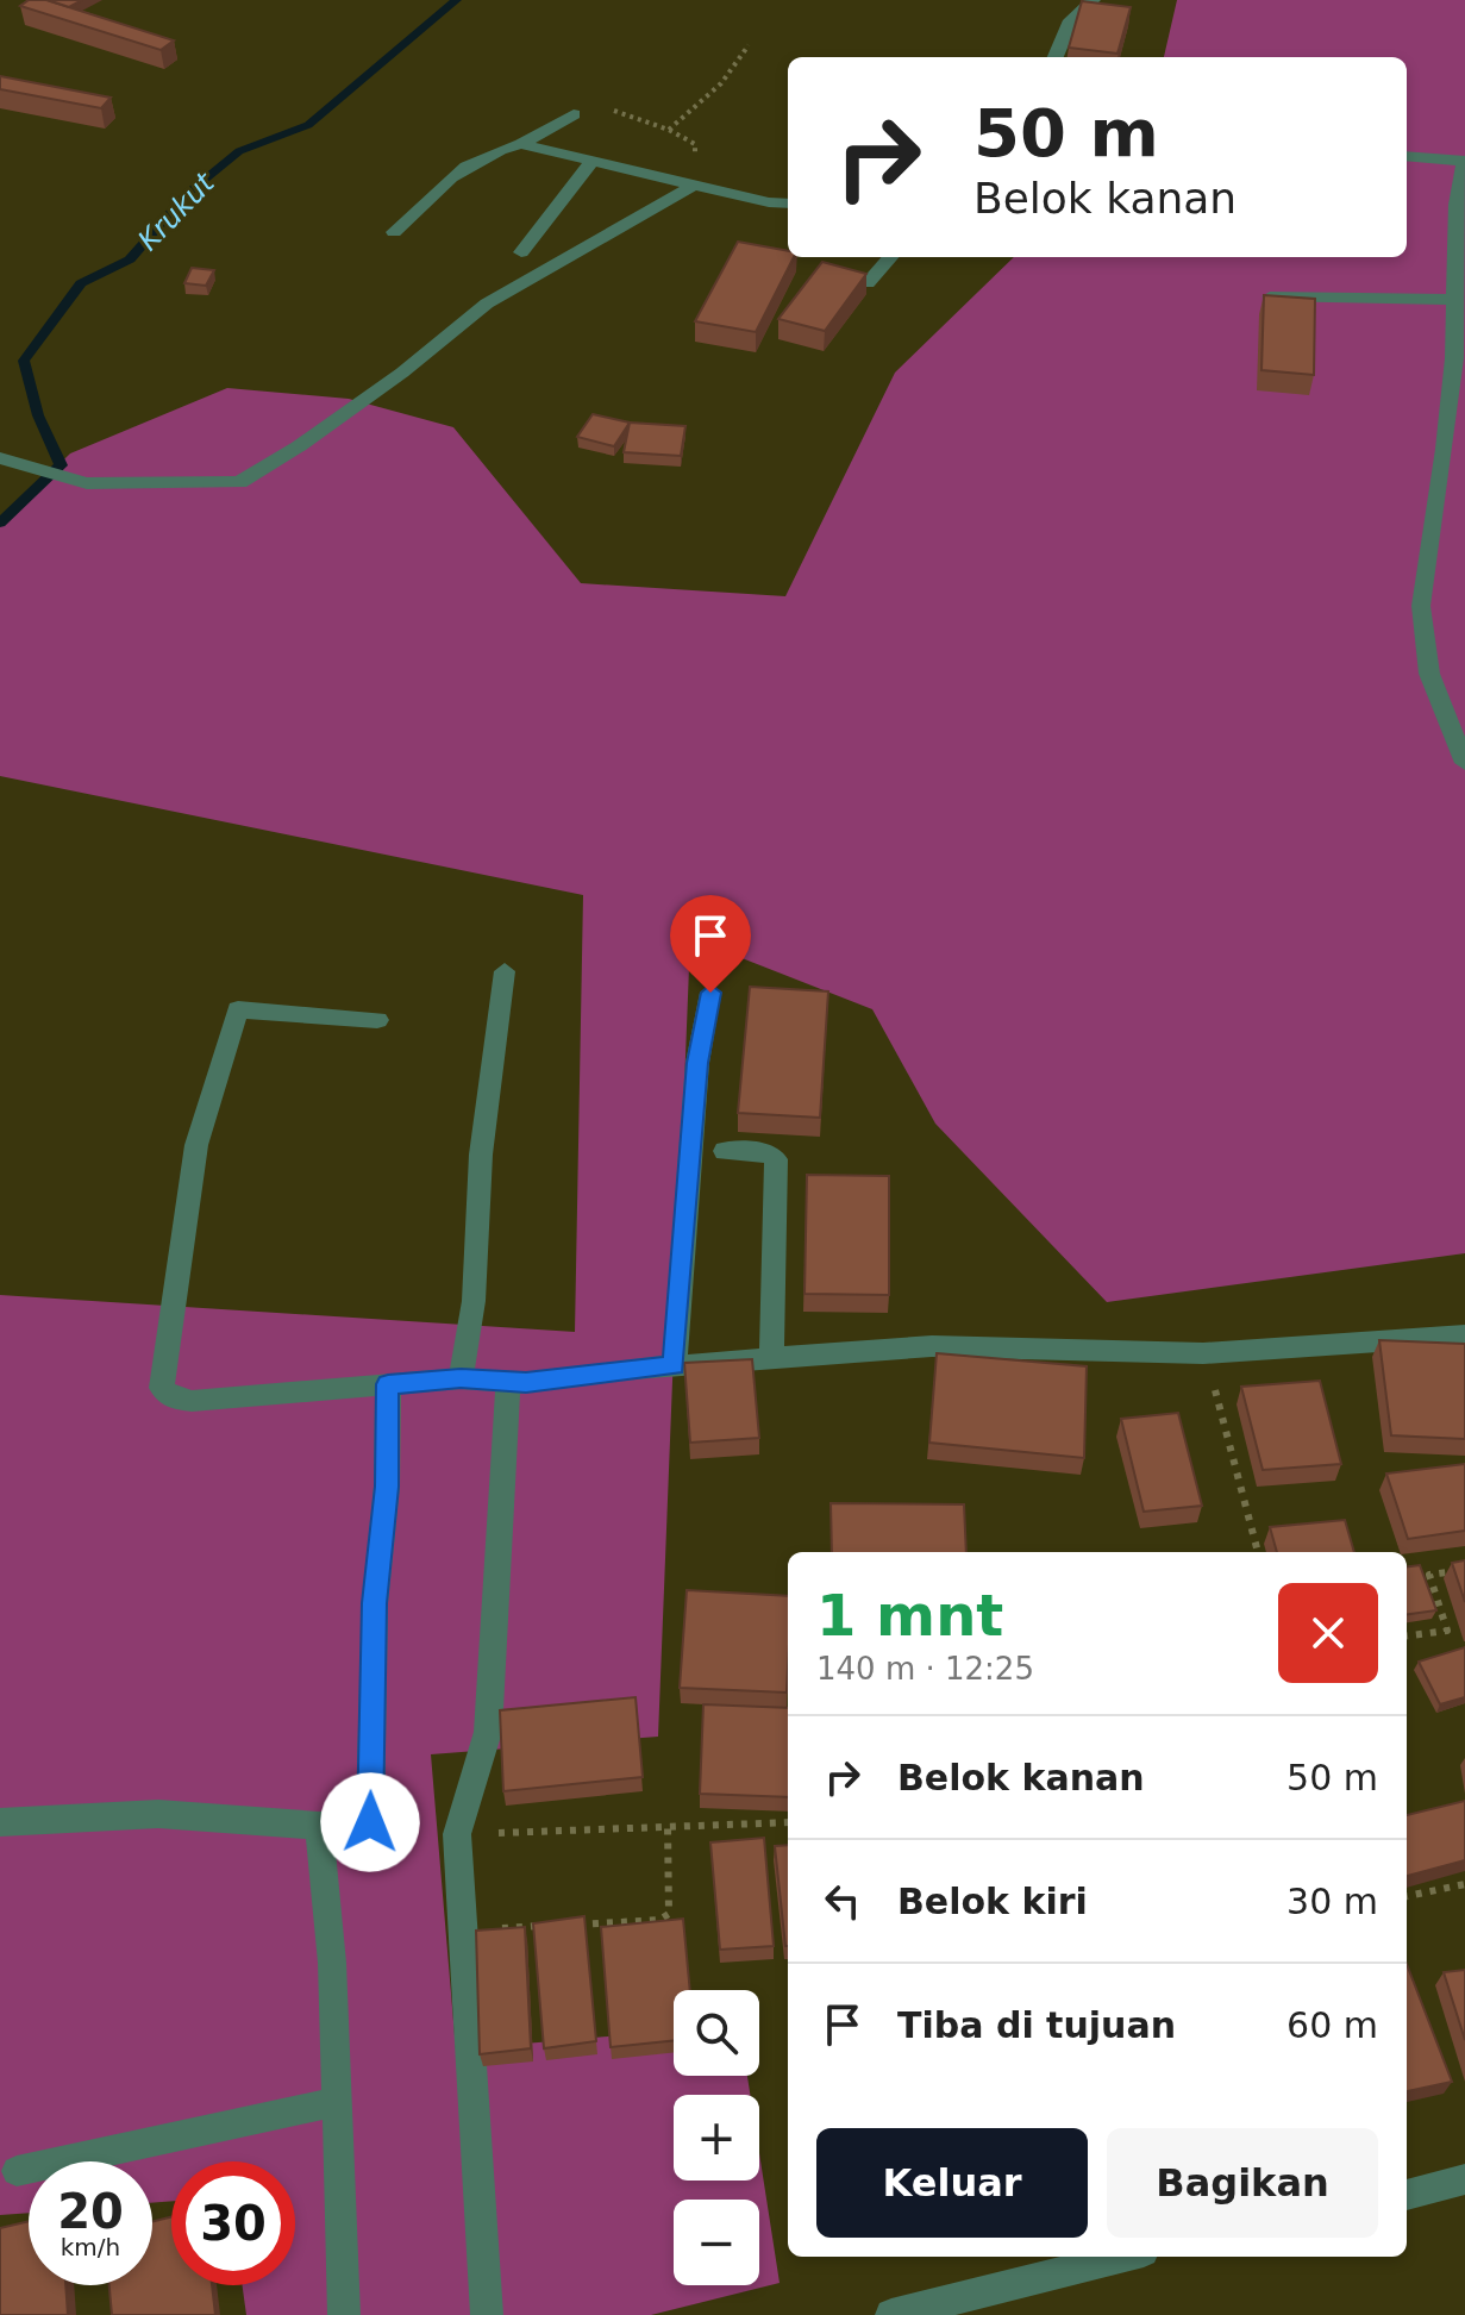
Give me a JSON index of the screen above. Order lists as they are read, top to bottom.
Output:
{
  "water": ["Krukut"],
  "page": {
    "turn": ["50 m", "Belok kanan"],
    "heading": ["1 mnt", "140 m · 12:25"],
    "list": [
      {
        "name": "Belok kanan",
        "value": "50 m"
      },
      {
        "name": "Belok kiri",
        "value": "30 m"
      },
      {
        "name": "Tiba di tujuan",
        "value": "60 m"
      }
    ],
    "map_buttons": ["+", "−"],
    "buttons": ["Keluar", "Bagikan"],
    "speed": "20 km/h",
    "limit": "30"
  }
}
